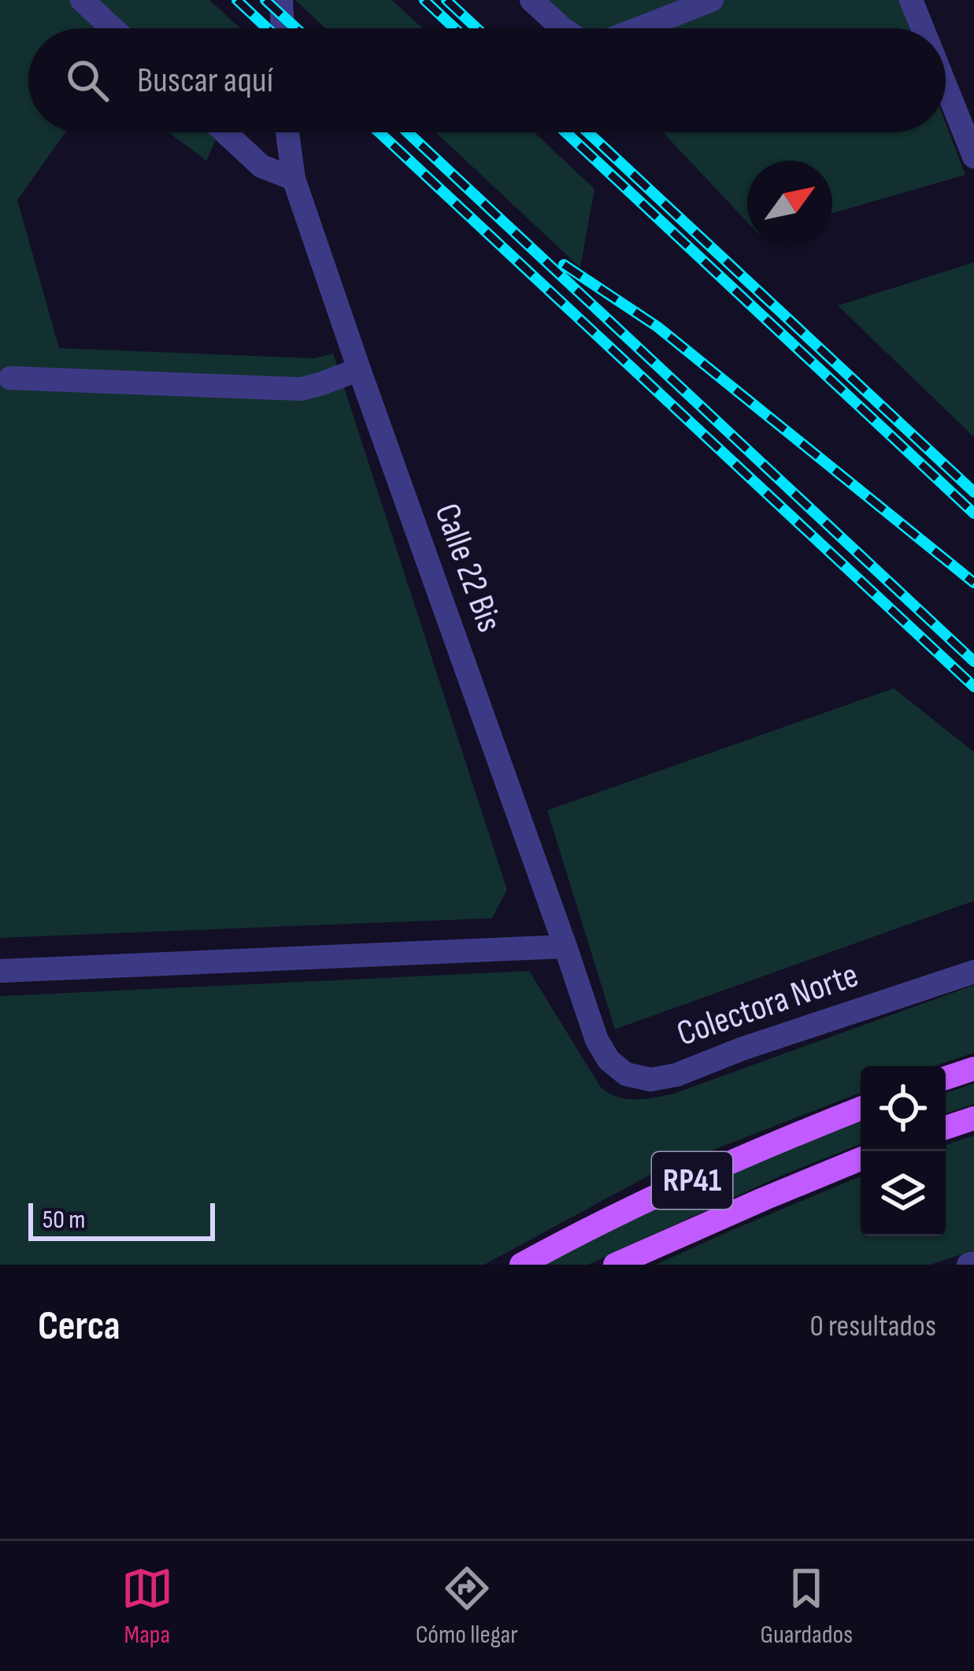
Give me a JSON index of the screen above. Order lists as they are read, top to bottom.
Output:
{
  "streets": {
    "main road": ["RP41"],
    "street": ["Calle 22 Bis", "Colectora Norte"]
  },
  "crossings": [
    ["Calle 22 Bis", "Colectora Norte"]
  ],
  "scale_bar": "50 m",
  "north": "top right",
  "page": {
    "search": "Buscar aquí",
    "scale": "50 m",
    "heading": ["Cerca", "0 resultados"],
    "nav": ["Mapa", "Cómo llegar", "Guardados"]
  }
}
